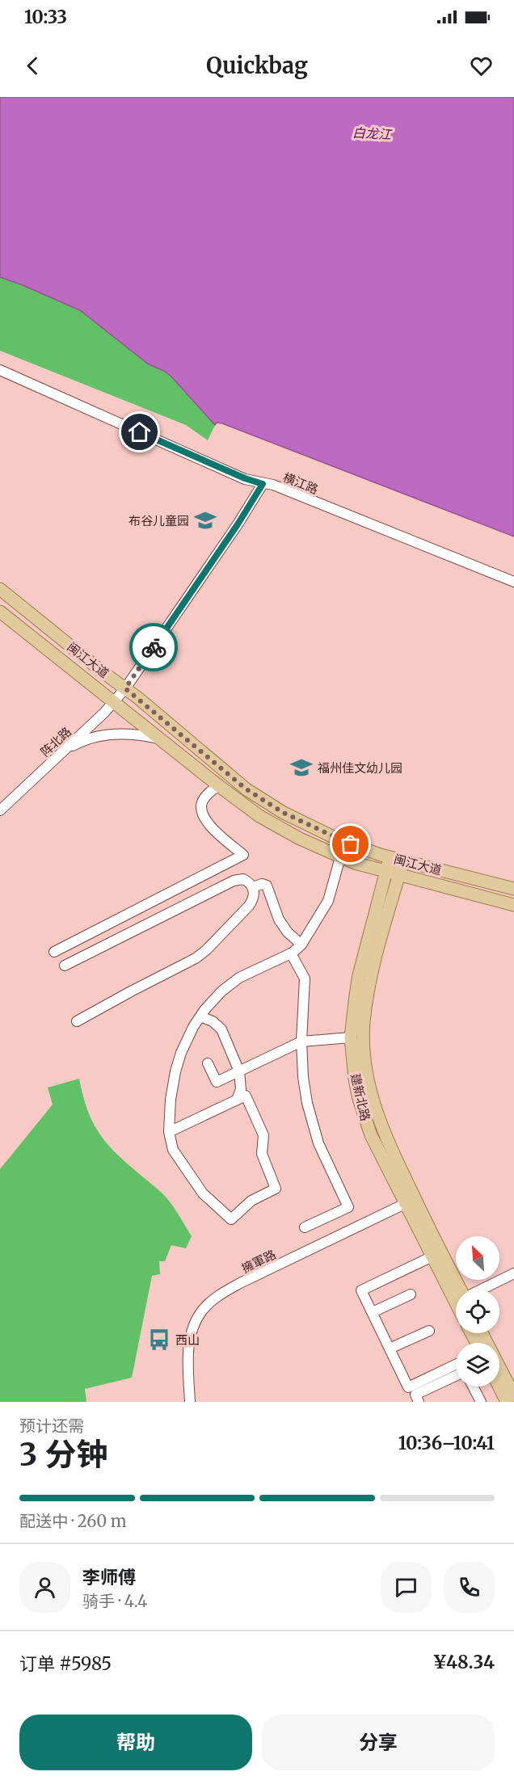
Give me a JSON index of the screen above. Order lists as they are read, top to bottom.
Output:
{
  "streets": {
    "main road": ["闽江大道", "建新北路"],
    "street": ["横江路", "阵北路", "擁軍路"]
  },
  "crossings": [
    ["横江路", "阵北路"],
    ["闽江大道", "阵北路"],
    ["闽江大道", "建新北路"],
    ["建新北路", "擁軍路"]
  ],
  "water": ["白龙江"],
  "places": {
    "school or university": ["布谷儿童园", "福州佳文幼儿园"],
    "bus stop": ["西山"]
  },
  "north": "top left",
  "page": {
    "status": "10:33",
    "header": "Quickbag",
    "heading": ["3 分钟", "预计还需", "10:36–10:41"],
    "panel": [
      "李师傅",
      "骑手 · 4.4",
      "订单 #5985",
      "¥48.34"
    ],
    "bar": "配送中 · 260 m",
    "buttons": ["帮助", "分享"]
  }
}
